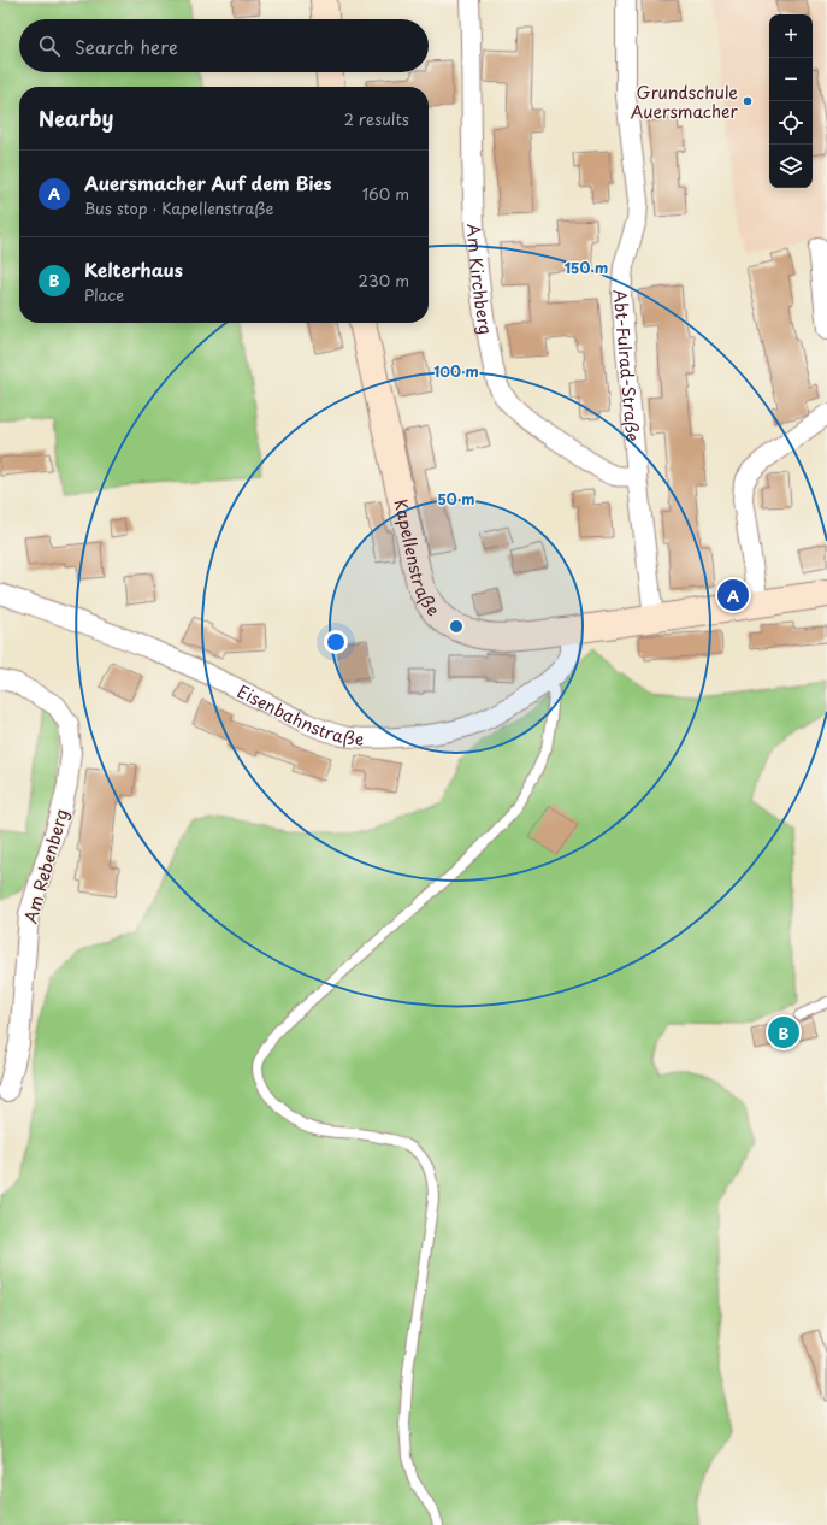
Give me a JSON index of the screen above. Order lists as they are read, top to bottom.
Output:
{
  "streets": {
    "street": [
      "Am Kirchberg",
      "Abt-Fulrad-Straße",
      "Kapellenstraße",
      "Eisenbahnstraße",
      "Am Rebenberg"
    ]
  },
  "crossings": [
    ["Am Kirchberg", "Abt-Fulrad-Straße"],
    ["Abt-Fulrad-Straße", "Kapellenstraße"],
    ["Kapellenstraße", "Eisenbahnstraße"]
  ],
  "places": ["Grundschule Auersmacher"],
  "page": {
    "map_buttons": ["+", "−"],
    "search": "Search here",
    "heading": ["Nearby", "2 results"],
    "list": [
      {
        "mark": "A",
        "name": "Auersmacher Auf dem Bies",
        "note": "Bus stop · Kapellenstraße",
        "value": "160 m"
      },
      {
        "mark": "B",
        "name": "Kelterhaus",
        "note": "Place",
        "value": "230 m"
      }
    ],
    "pins": ["A", "B"]
  },
  "rings": ["150 m", "100 m", "50 m"]
}
